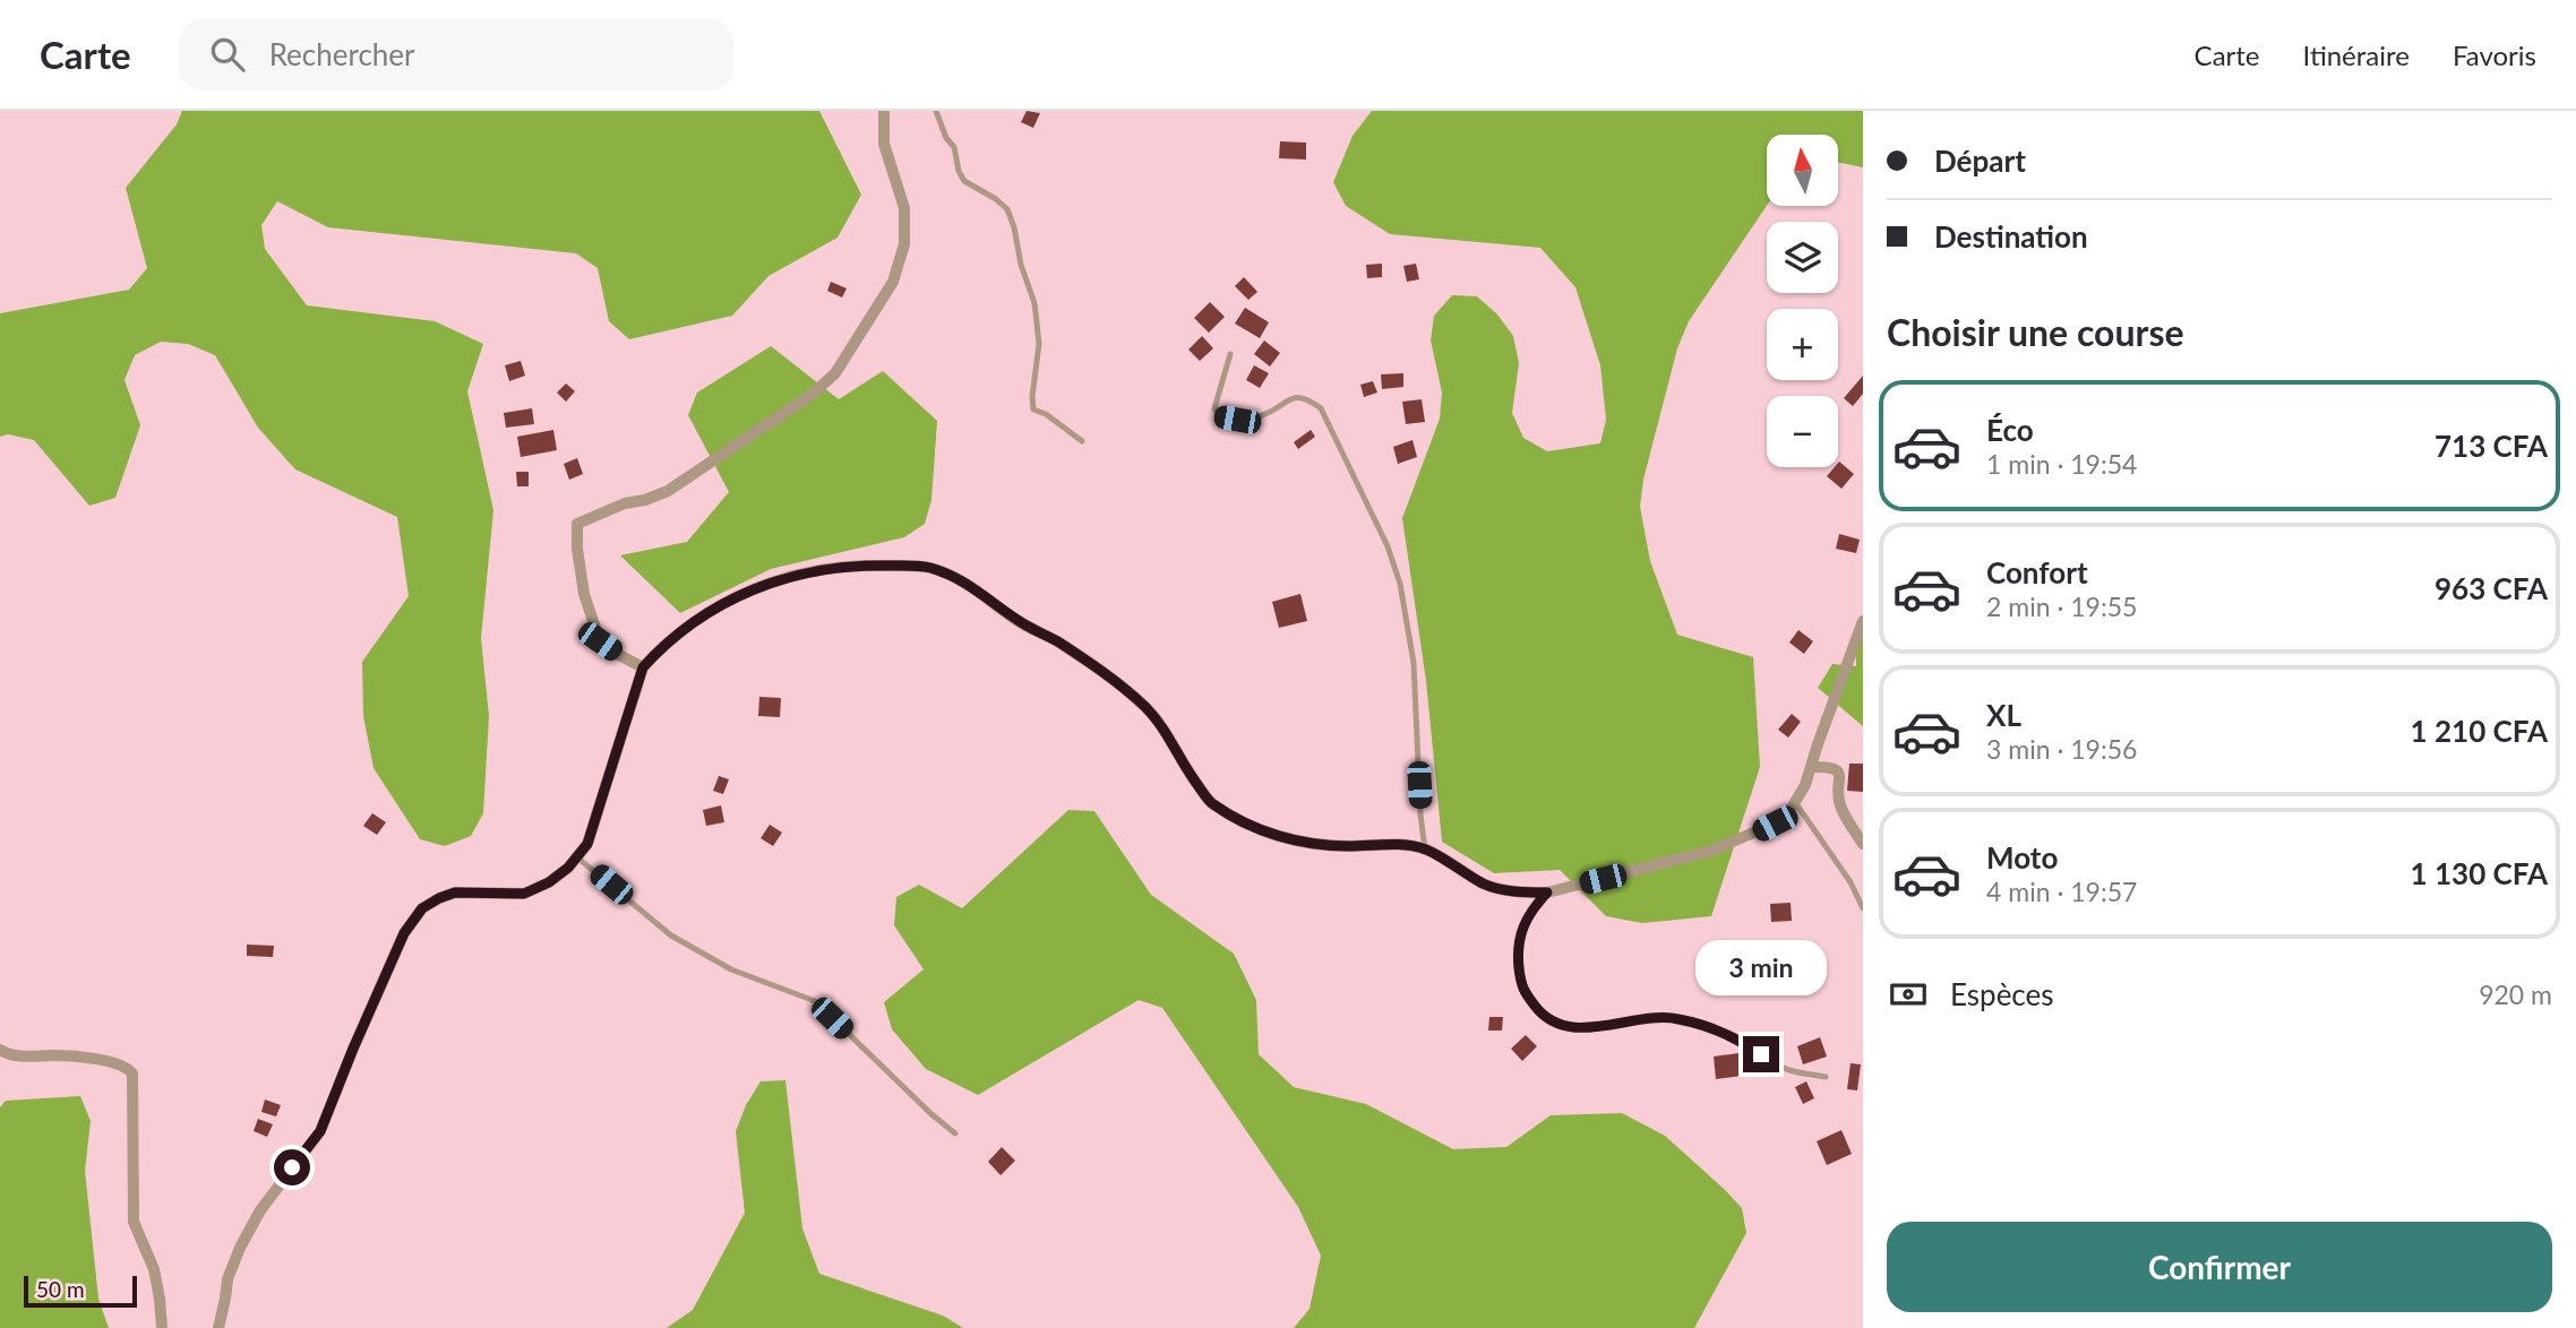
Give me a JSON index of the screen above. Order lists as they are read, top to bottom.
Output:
{
  "scale_bar": "50 m",
  "north": "top",
  "page": {
    "header": "Carte",
    "search": "Rechercher",
    "nav": ["Carte", "Itinéraire", "Favoris"],
    "banner": ["Départ", "Destination"],
    "map_buttons": ["+", "−"],
    "heading": "Choisir une course",
    "list": [
      {
        "name": "Éco",
        "note": "1 min · 19:54",
        "value": "713 CFA"
      },
      {
        "name": "Confort",
        "note": "2 min · 19:55",
        "value": "963 CFA"
      },
      {
        "name": "XL",
        "note": "3 min · 19:56",
        "value": "1 210 CFA"
      },
      {
        "name": "Moto",
        "note": "4 min · 19:57",
        "value": "1 130 CFA"
      }
    ],
    "bubble": "3 min",
    "pay": ["Espèces", "920 m"],
    "buttons": "Confirmer",
    "scale": "50 m"
  }
}
